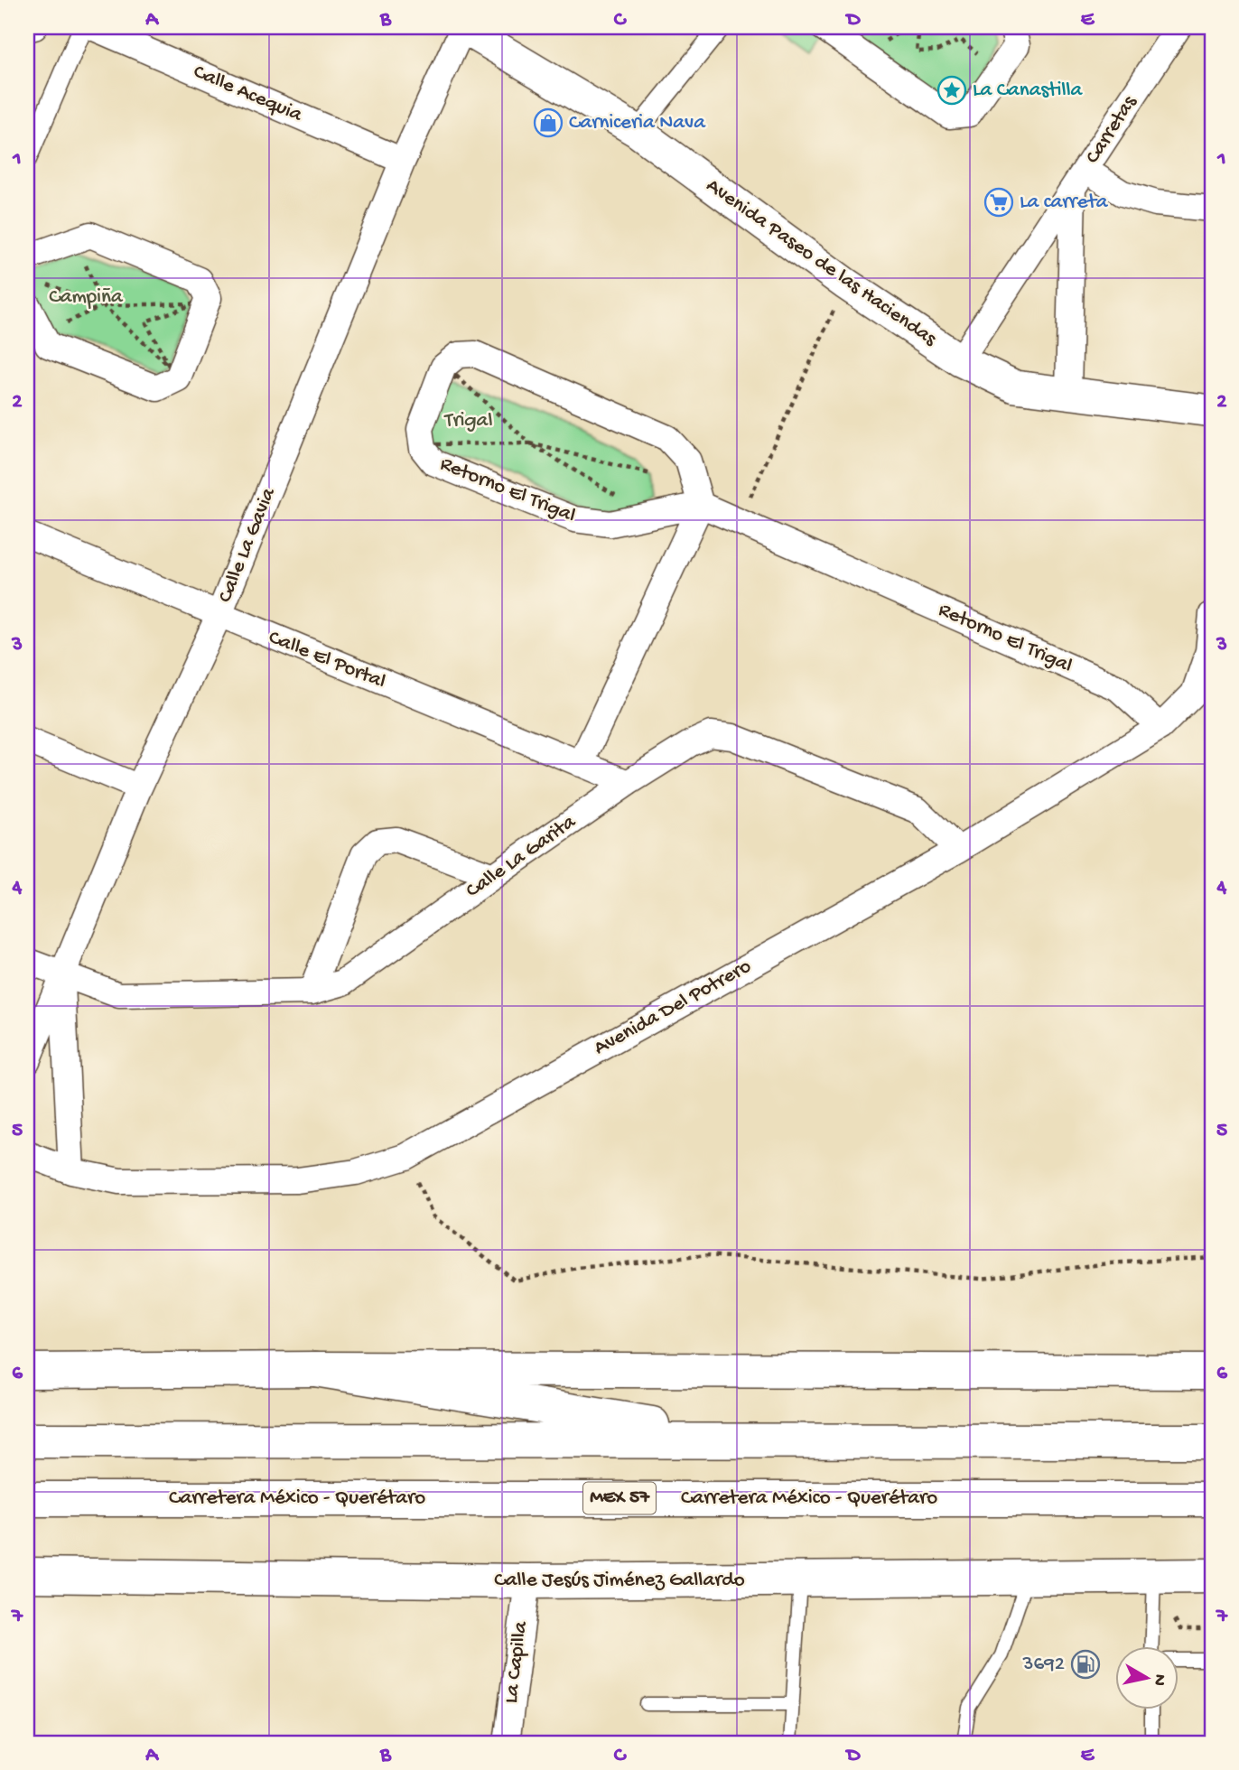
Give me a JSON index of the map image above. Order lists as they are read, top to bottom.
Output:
{
  "streets": {
    "main road": ["Carretera México - Querétaro", "MEX 57", "Calle Jesús Jiménez Gallardo"],
    "street": [
      "Calle Acequia",
      "Carretas",
      "Avenida Paseo de las Haciendas",
      "Retorno El Trigal",
      "Calle La Gavia",
      "Calle El Portal",
      "Calle La Garita",
      "Avenida Del Potrero",
      "La Capilla"
    ]
  },
  "crossings": [
    ["Calle Acequia", "Calle La Gavia"],
    ["Carretas", "Avenida Paseo de las Haciendas"],
    ["Avenida Paseo de las Haciendas", "Calle La Gavia"],
    ["Retorno El Trigal", "Avenida Del Potrero"],
    ["Calle La Gavia", "Calle El Portal"],
    ["Calle La Gavia", "Calle La Garita"],
    ["Calle El Portal", "Calle La Garita"],
    ["Calle La Garita", "Avenida Del Potrero"],
    ["Calle Jesús Jiménez Gallardo", "La Capilla"]
  ],
  "parks": ["Campiña", "Trigal"],
  "places": {
    "place": ["La Canastilla"],
    "shop": ["Carniceria Nava"],
    "supermarket": ["La carreta"],
    "fuel station": ["3692"]
  },
  "north": "right",
  "grid": {
    "columns": [
      "A",
      "B",
      "C",
      "D",
      "E"
    ],
    "rows": [
      "1",
      "2",
      "3",
      "4",
      "5",
      "6",
      "7"
    ]
  }
}
